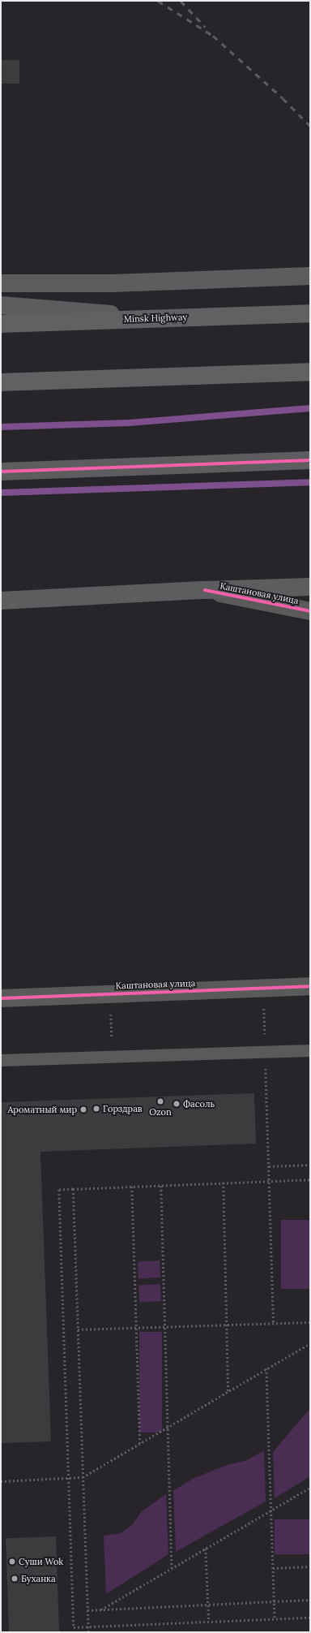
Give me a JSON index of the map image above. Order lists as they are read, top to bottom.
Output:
{
  "streets": {
    "highway": ["Minsk Highway"],
    "street": ["Каштановая улица"]
  },
  "places": [
    "Ozon",
    "Фасоль",
    "Горздрав",
    "Ароматный мир",
    "Суши Wok",
    "Буханка"
  ]
}
